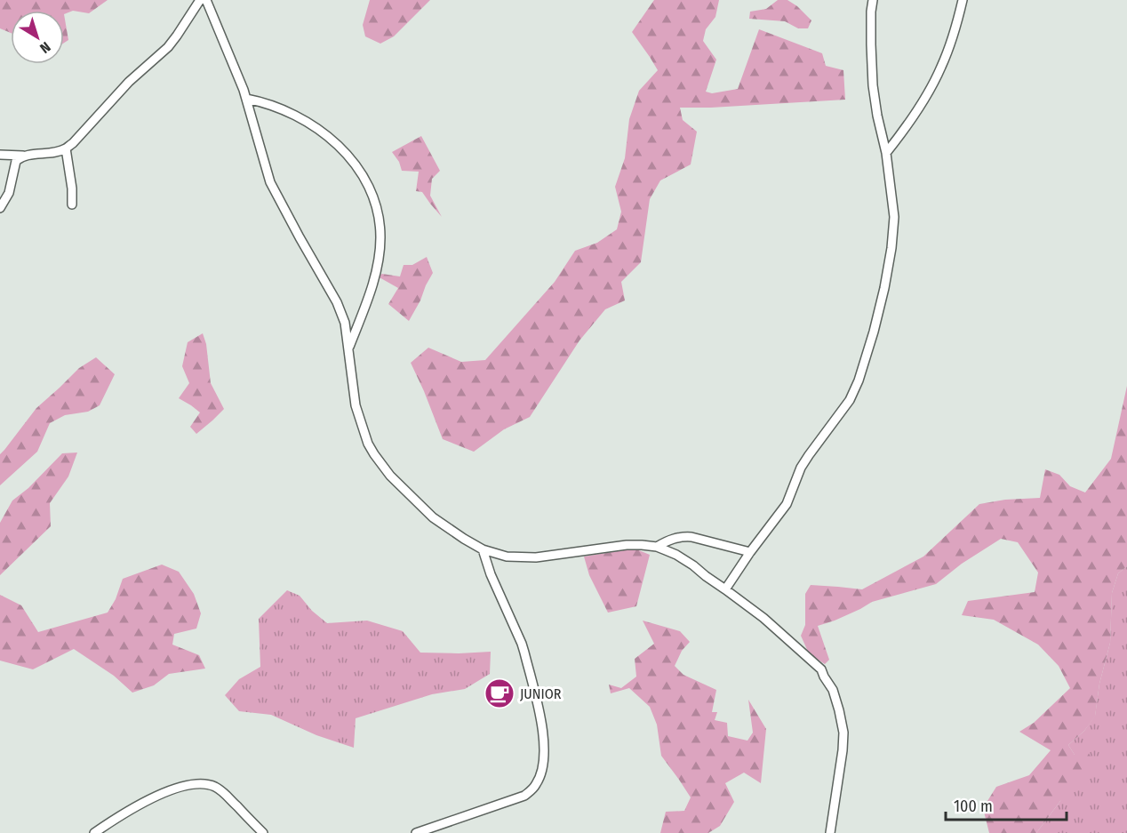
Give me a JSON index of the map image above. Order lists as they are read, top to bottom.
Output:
{
  "places": {
    "cafe": ["JUNIOR"]
  },
  "scale_bar": "100 m",
  "north": "bottom right"
}
